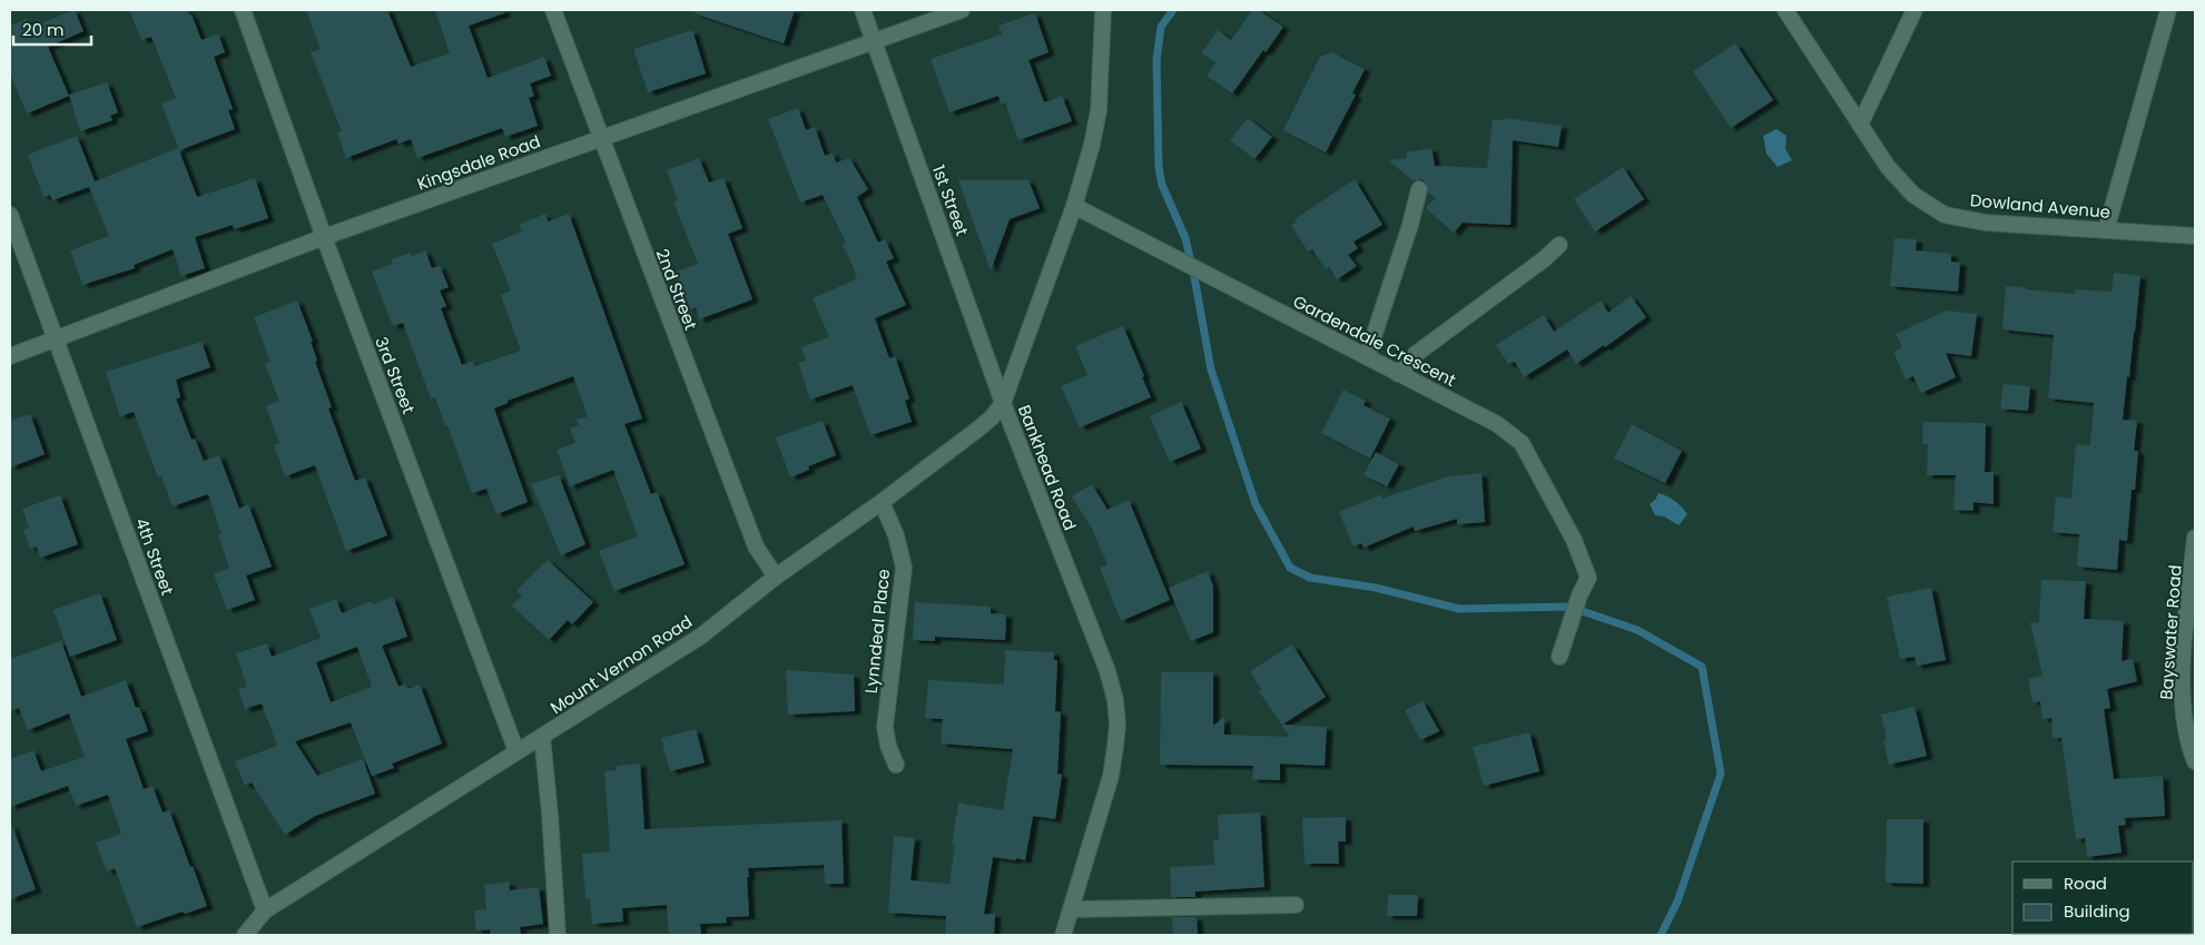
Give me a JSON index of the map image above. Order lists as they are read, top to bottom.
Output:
{
  "streets": {
    "street": [
      "Kingsdale Road",
      "1st Street",
      "Dowland Avenue",
      "2nd Street",
      "Gardendale Crescent",
      "3rd Street",
      "Bankhead Road",
      "4th Street",
      "Lynndeal Place",
      "Bayswater Road",
      "Mount Vernon Road"
    ]
  },
  "crossings": [
    ["Kingsdale Road", "1st Street"],
    ["Kingsdale Road", "2nd Street"],
    ["Kingsdale Road", "3rd Street"],
    ["Kingsdale Road", "4th Street"],
    ["1st Street", "Bankhead Road"],
    ["1st Street", "Mount Vernon Road"],
    ["2nd Street", "Mount Vernon Road"],
    ["Gardendale Crescent", "Bankhead Road"],
    ["3rd Street", "Mount Vernon Road"],
    ["Bankhead Road", "Mount Vernon Road"],
    ["4th Street", "Mount Vernon Road"],
    ["Lynndeal Place", "Mount Vernon Road"]
  ],
  "legend": ["Road", "Building"],
  "scale_bar": "20 m"
}
